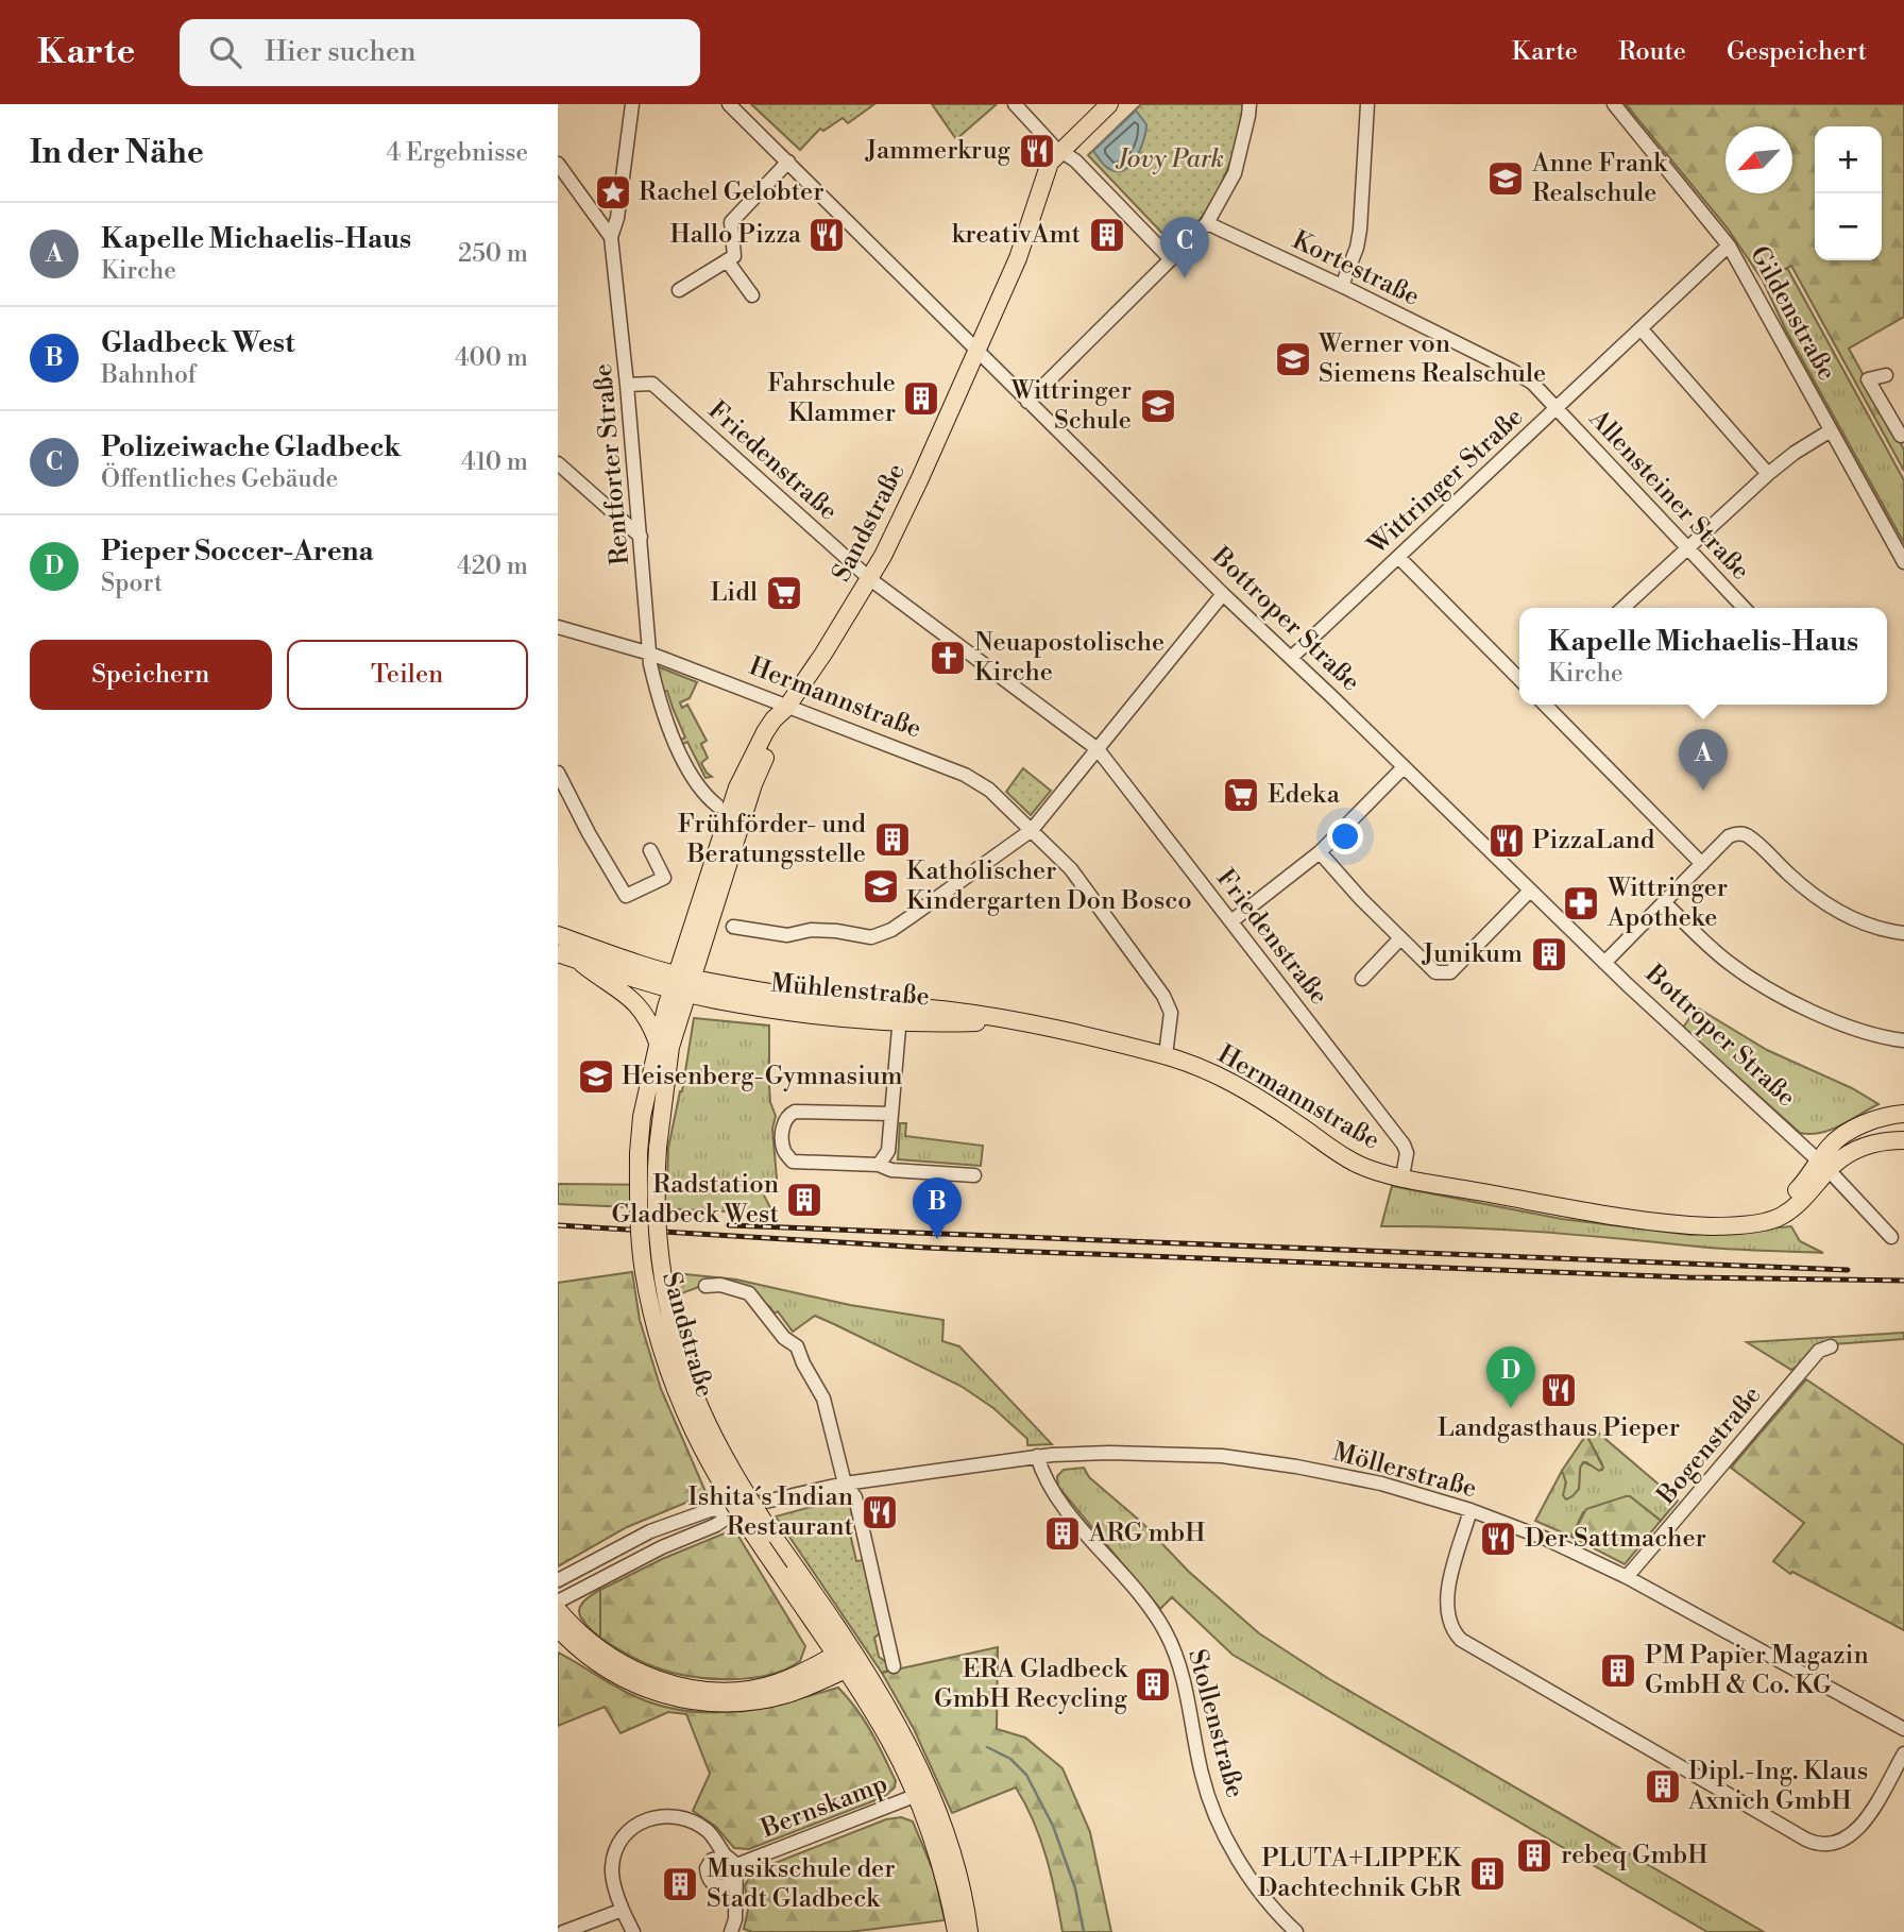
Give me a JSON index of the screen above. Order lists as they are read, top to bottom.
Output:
{
  "streets": {
    "main road": ["Sandstraße", "Hermannstraße", "Mühlenstraße"],
    "street": [
      "Kortestraße",
      "Gildenstraße",
      "Friedenstraße",
      "Rentforter Straße",
      "Wittringer Straße",
      "Allensteiner Straße",
      "Bottroper Straße",
      "Bogenstraße",
      "Möllerstraße",
      "Stollenstraße",
      "Bernskamp"
    ]
  },
  "crossings": [
    ["Kortestraße", "Wittringer Straße"],
    ["Kortestraße", "Allensteiner Straße"],
    ["Gildenstraße", "Wittringer Straße"],
    ["Friedenstraße", "Rentforter Straße"],
    ["Friedenstraße", "Sandstraße"],
    ["Friedenstraße", "Hermannstraße"],
    ["Rentforter Straße", "Hermannstraße"],
    ["Wittringer Straße", "Allensteiner Straße"],
    ["Wittringer Straße", "Bottroper Straße"],
    ["Sandstraße", "Bottroper Straße"],
    ["Sandstraße", "Hermannstraße"],
    ["Sandstraße", "Mühlenstraße"],
    ["Sandstraße", "Bernskamp"],
    ["Bottroper Straße", "Hermannstraße"],
    ["Hermannstraße", "Mühlenstraße"],
    ["Bogenstraße", "Möllerstraße"],
    ["Möllerstraße", "Stollenstraße"]
  ],
  "parks": ["Jovy Park"],
  "places": {
    "restaurant": [
      "Jammerkrug",
      "Hallo Pizza",
      "PizzaLand",
      "Landgasthaus Pieper",
      "Ishita´s Indian Restaurant",
      "Der Sattmacher"
    ],
    "school or university": [
      "Anne Frank Realschule",
      "Werner von Siemens Realschule",
      "Wittringer Schule",
      "Katholischer Kindergarten Don Bosco",
      "Heisenberg-Gymnasium"
    ],
    "place": ["Rachel Gelobter"],
    "building": [
      "kreativAmt",
      "Fahrschule Klammer",
      "Frühförder- und Beratungsstelle",
      "Junikum",
      "Radstation Gladbeck West",
      "ARG mbH",
      "PM Papier Magazin GmbH & Co. KG",
      "ERA Gladbeck GmbH Recycling",
      "Dipl.-Ing. Klaus Axnich GmbH",
      "rebeq GmbH",
      "PLUTA+LIPPEK Dachtechnik GbR",
      "Musikschule der Stadt Gladbeck"
    ],
    "supermarket": ["Lidl", "Edeka"],
    "church": ["Neuapostolische Kirche"],
    "pharmacy": ["Wittringer Apotheke"]
  },
  "north": "bottom left",
  "page": {
    "header": "Karte",
    "search": "Hier suchen",
    "nav": ["Karte", "Route", "Gespeichert"],
    "heading": ["In der Nähe", "4 Ergebnisse"],
    "map_buttons": ["+", "−"],
    "list": [
      {
        "mark": "A",
        "name": "Kapelle Michaelis-Haus",
        "note": "Kirche",
        "value": "250 m"
      },
      {
        "mark": "B",
        "name": "Gladbeck West",
        "note": "Bahnhof",
        "value": "400 m"
      },
      {
        "mark": "C",
        "name": "Polizeiwache Gladbeck",
        "note": "Öffentliches Gebäude",
        "value": "410 m"
      },
      {
        "mark": "D",
        "name": "Pieper Soccer-Arena",
        "note": "Sport",
        "value": "420 m"
      }
    ],
    "pins": [
      "C",
      "A",
      "B",
      "D"
    ],
    "popup": ["Kapelle Michaelis-Haus", "Kirche"],
    "buttons": ["Speichern", "Teilen"]
  }
}
